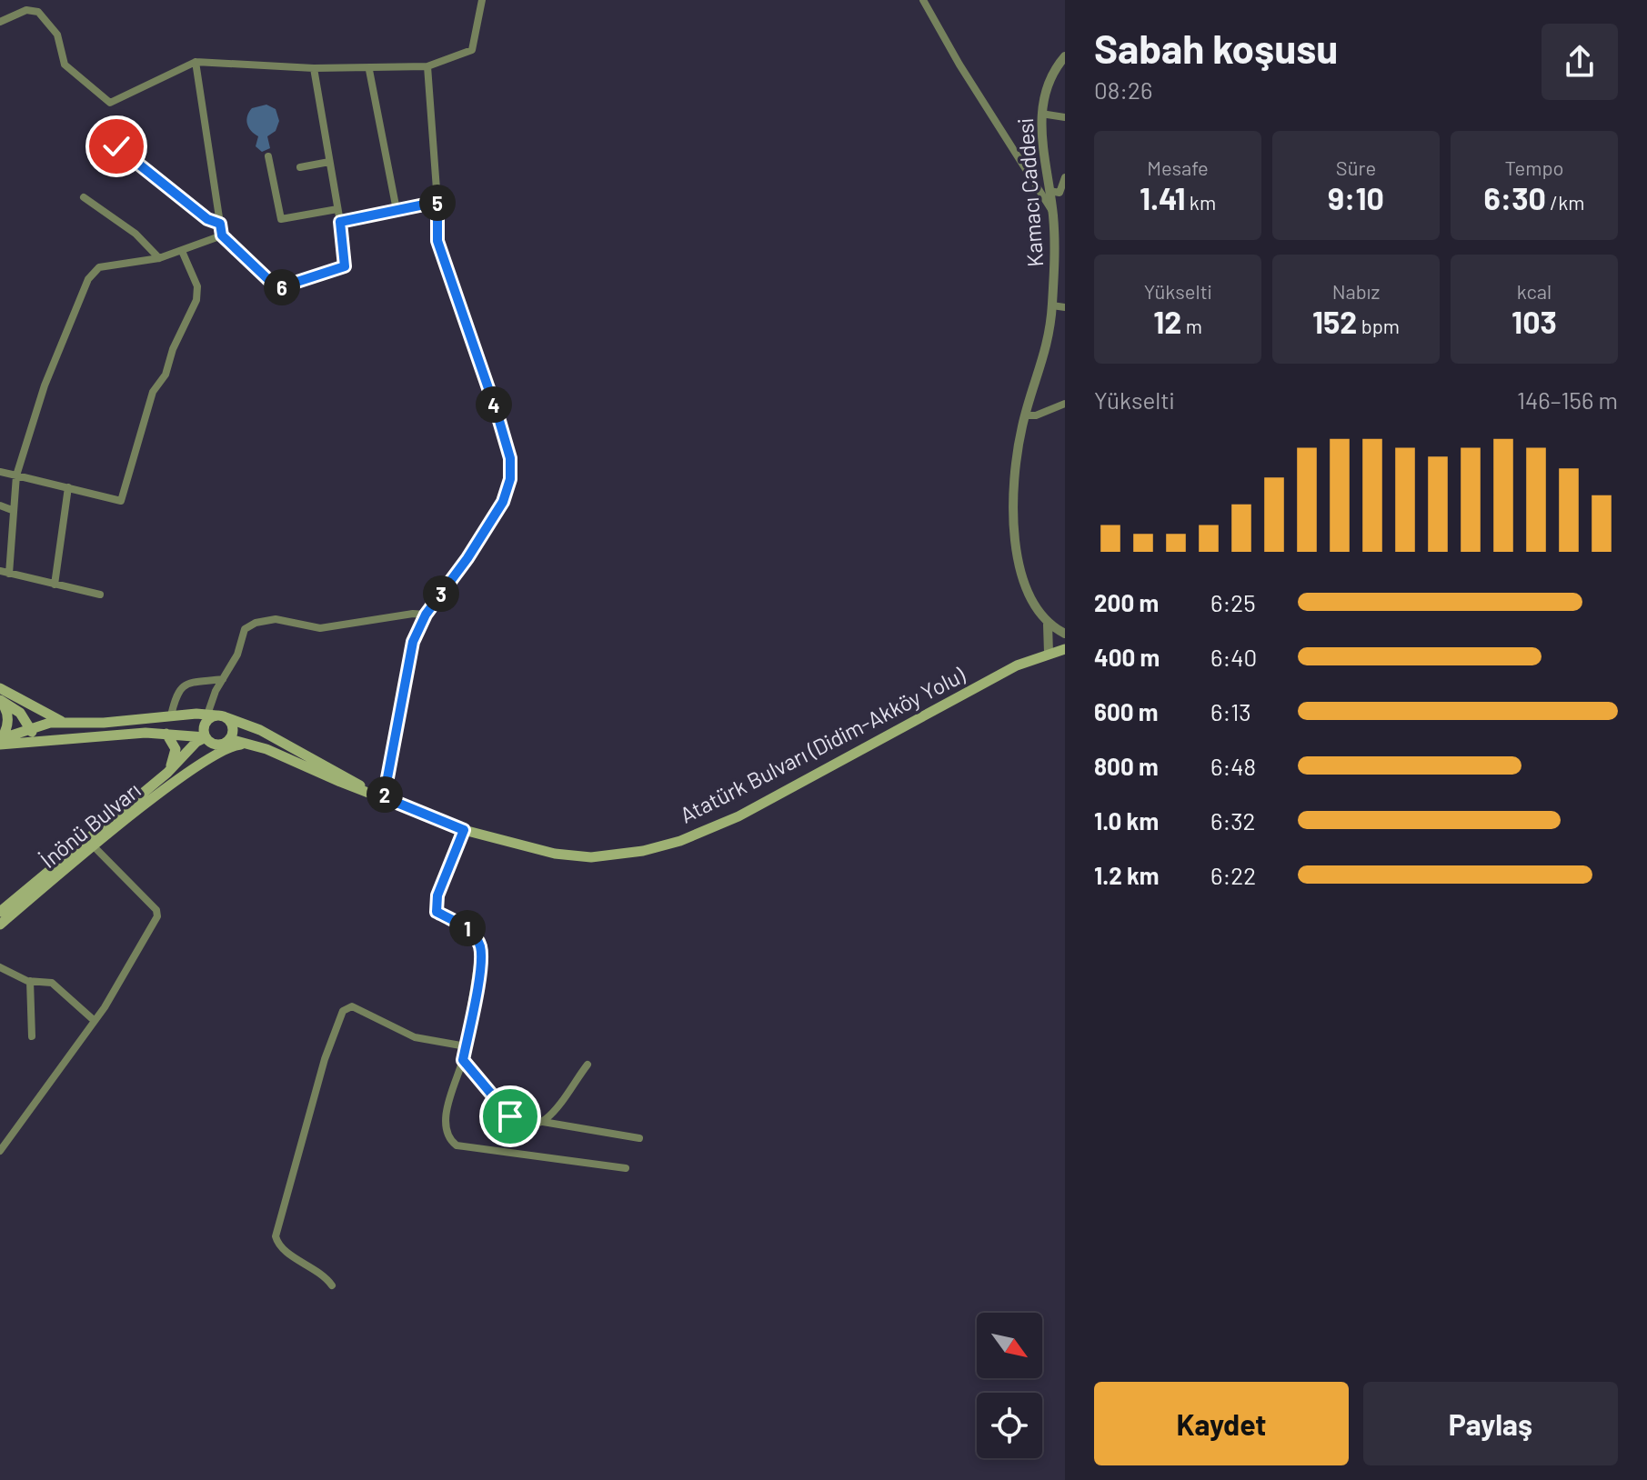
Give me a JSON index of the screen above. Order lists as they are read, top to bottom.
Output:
{
  "streets": {
    "main road": ["Atatürk Bulvarı (Didim-Akköy Yolu)", "İnönü Bulvarı"],
    "street": ["Kamacı Caddesi"]
  },
  "crossings": [
    ["Kamacı Caddesi", "Atatürk Bulvarı (Didim-Akköy Yolu)"]
  ],
  "north": "bottom right",
  "page": {
    "heading": ["Sabah koşusu", "08:26"],
    "stats": [
      ["Mesafe", "1.41 km"],
      ["Süre", "9:10"],
      ["Tempo", "6:30 /km"],
      ["Yükselti", "12 m"],
      ["Nabız", "152 bpm"],
      ["kcal", "103"]
    ],
    "pins": [
      "5",
      "6",
      "4",
      "3",
      "2",
      "1"
    ],
    "chart": ["Yükselti", "146–156 m"],
    "list": [
      {
        "name": "200 m",
        "note": "6:25"
      },
      {
        "name": "400 m",
        "note": "6:40"
      },
      {
        "name": "600 m",
        "note": "6:13"
      },
      {
        "name": "800 m",
        "note": "6:48"
      },
      {
        "name": "1.0 km",
        "note": "6:32"
      },
      {
        "name": "1.2 km",
        "note": "6:22"
      }
    ],
    "buttons": ["Kaydet", "Paylaş"]
  }
}
